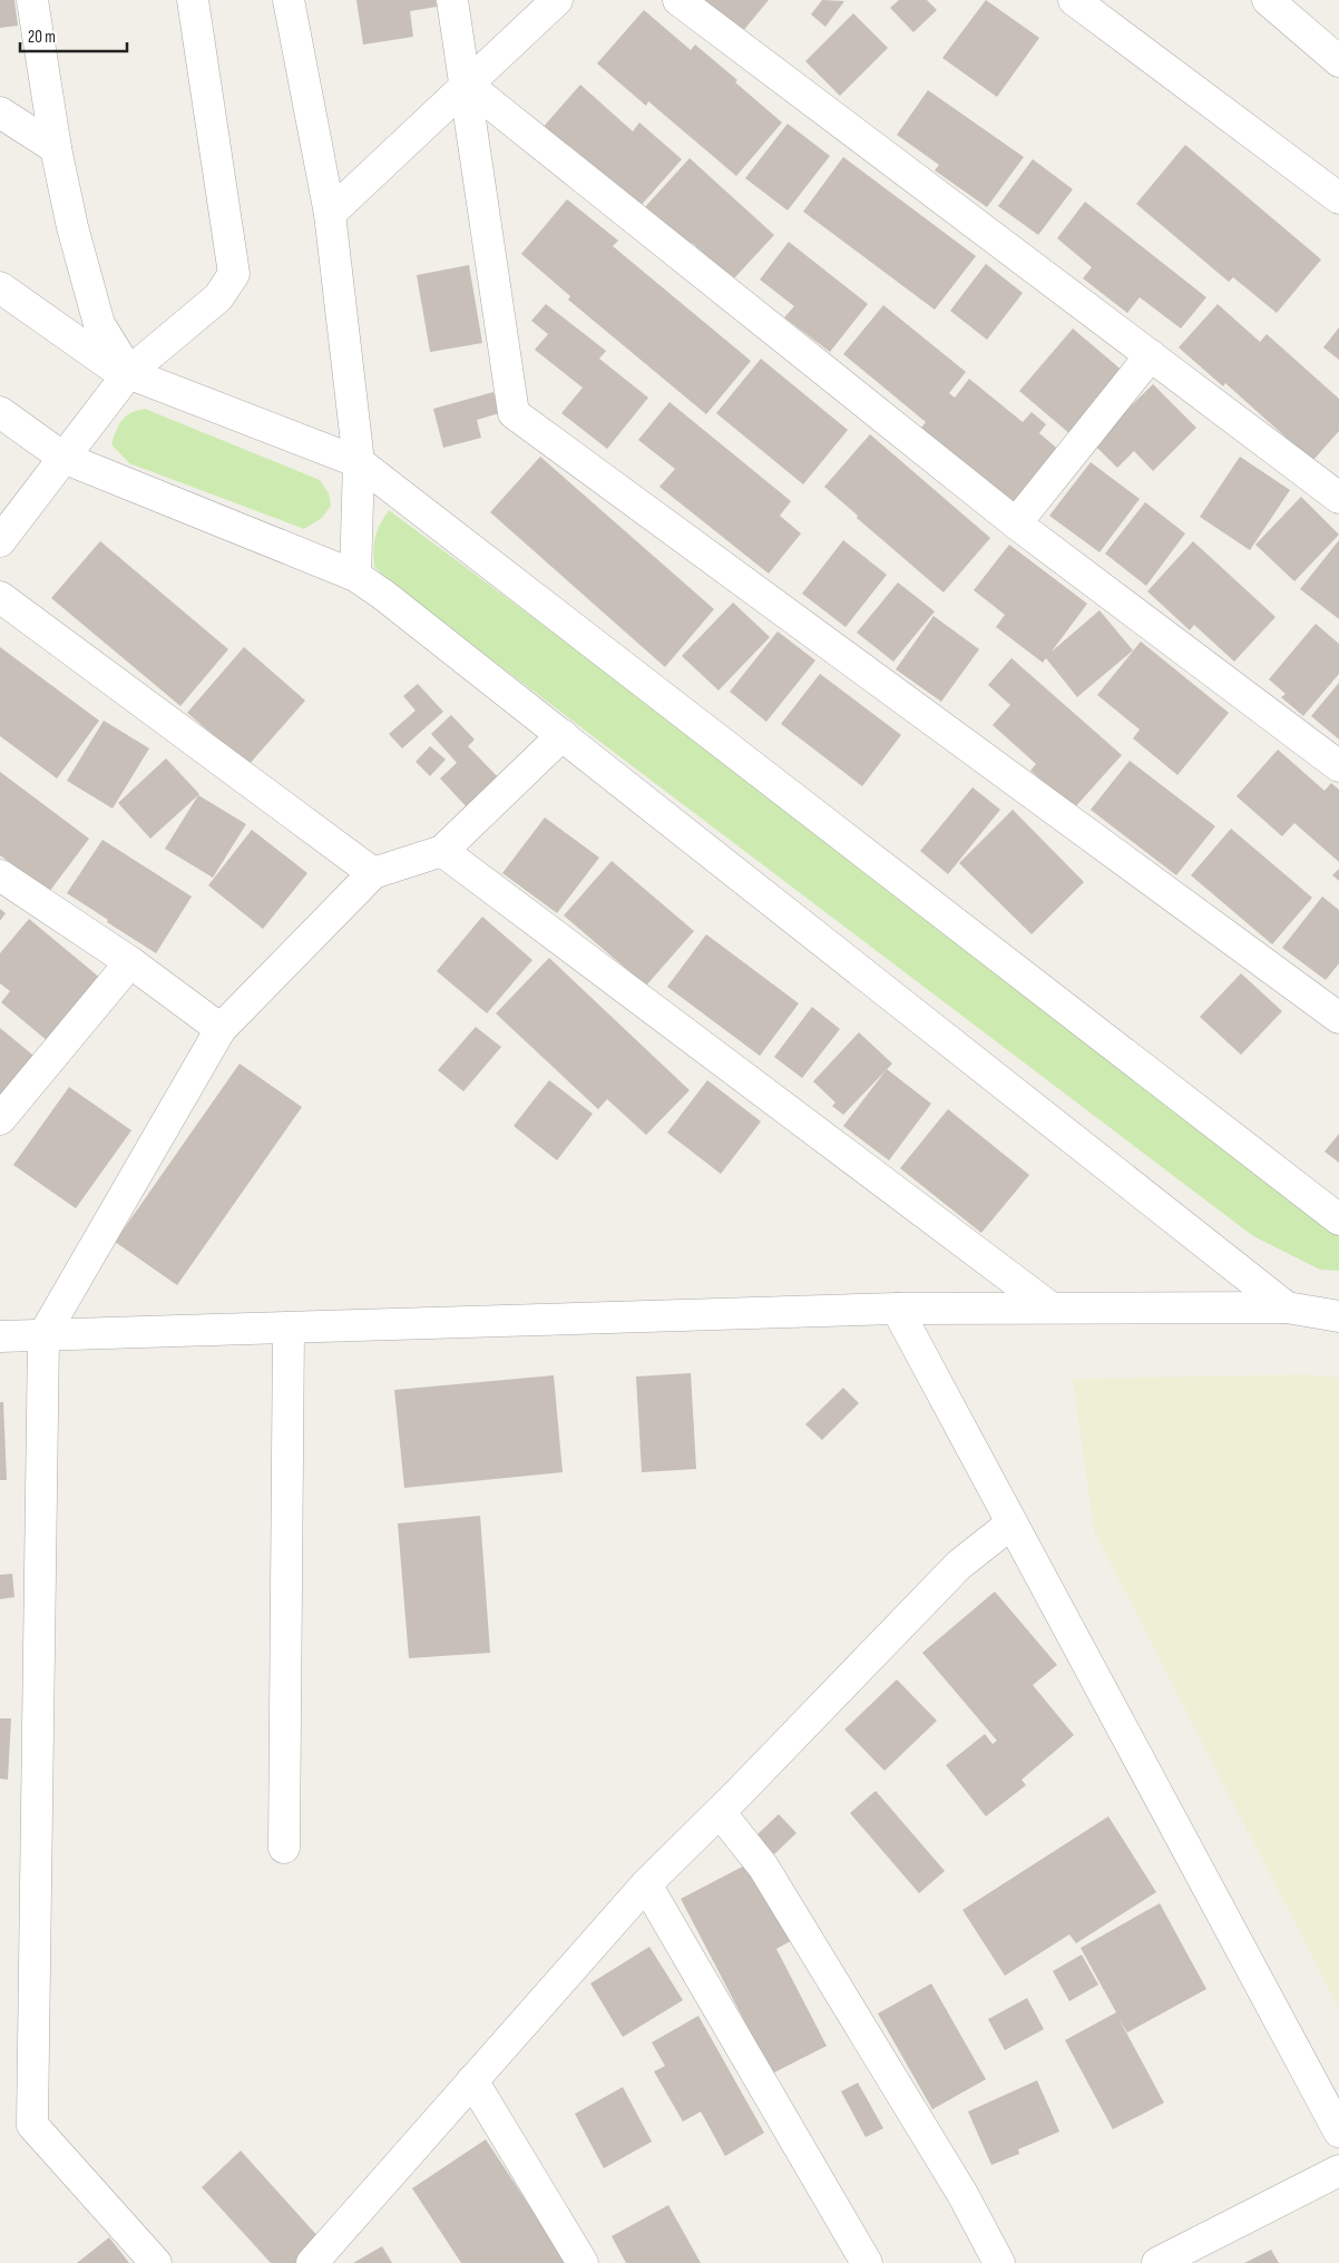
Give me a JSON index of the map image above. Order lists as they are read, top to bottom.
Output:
{
  "scale_bar": "20 m"
}
